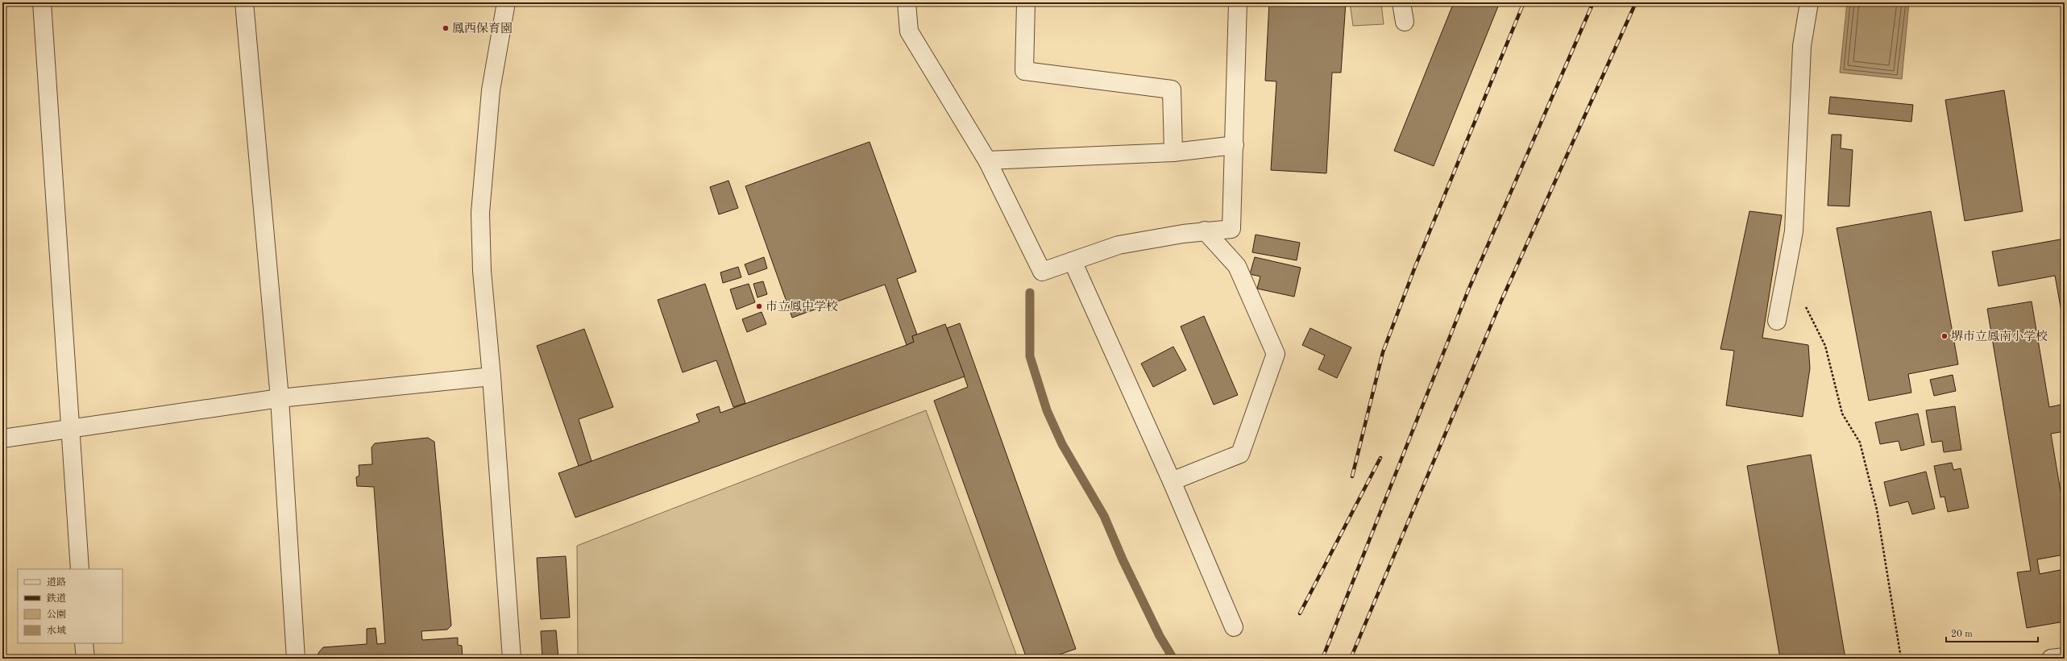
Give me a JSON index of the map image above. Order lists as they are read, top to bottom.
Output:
{
  "places": ["鳳西保育園", "市立鳳中学校", "堺市立鳳南小学校"],
  "legend": [
    "道路",
    "鉄道",
    "公園",
    "水域"
  ],
  "scale_bar": "20 m"
}
